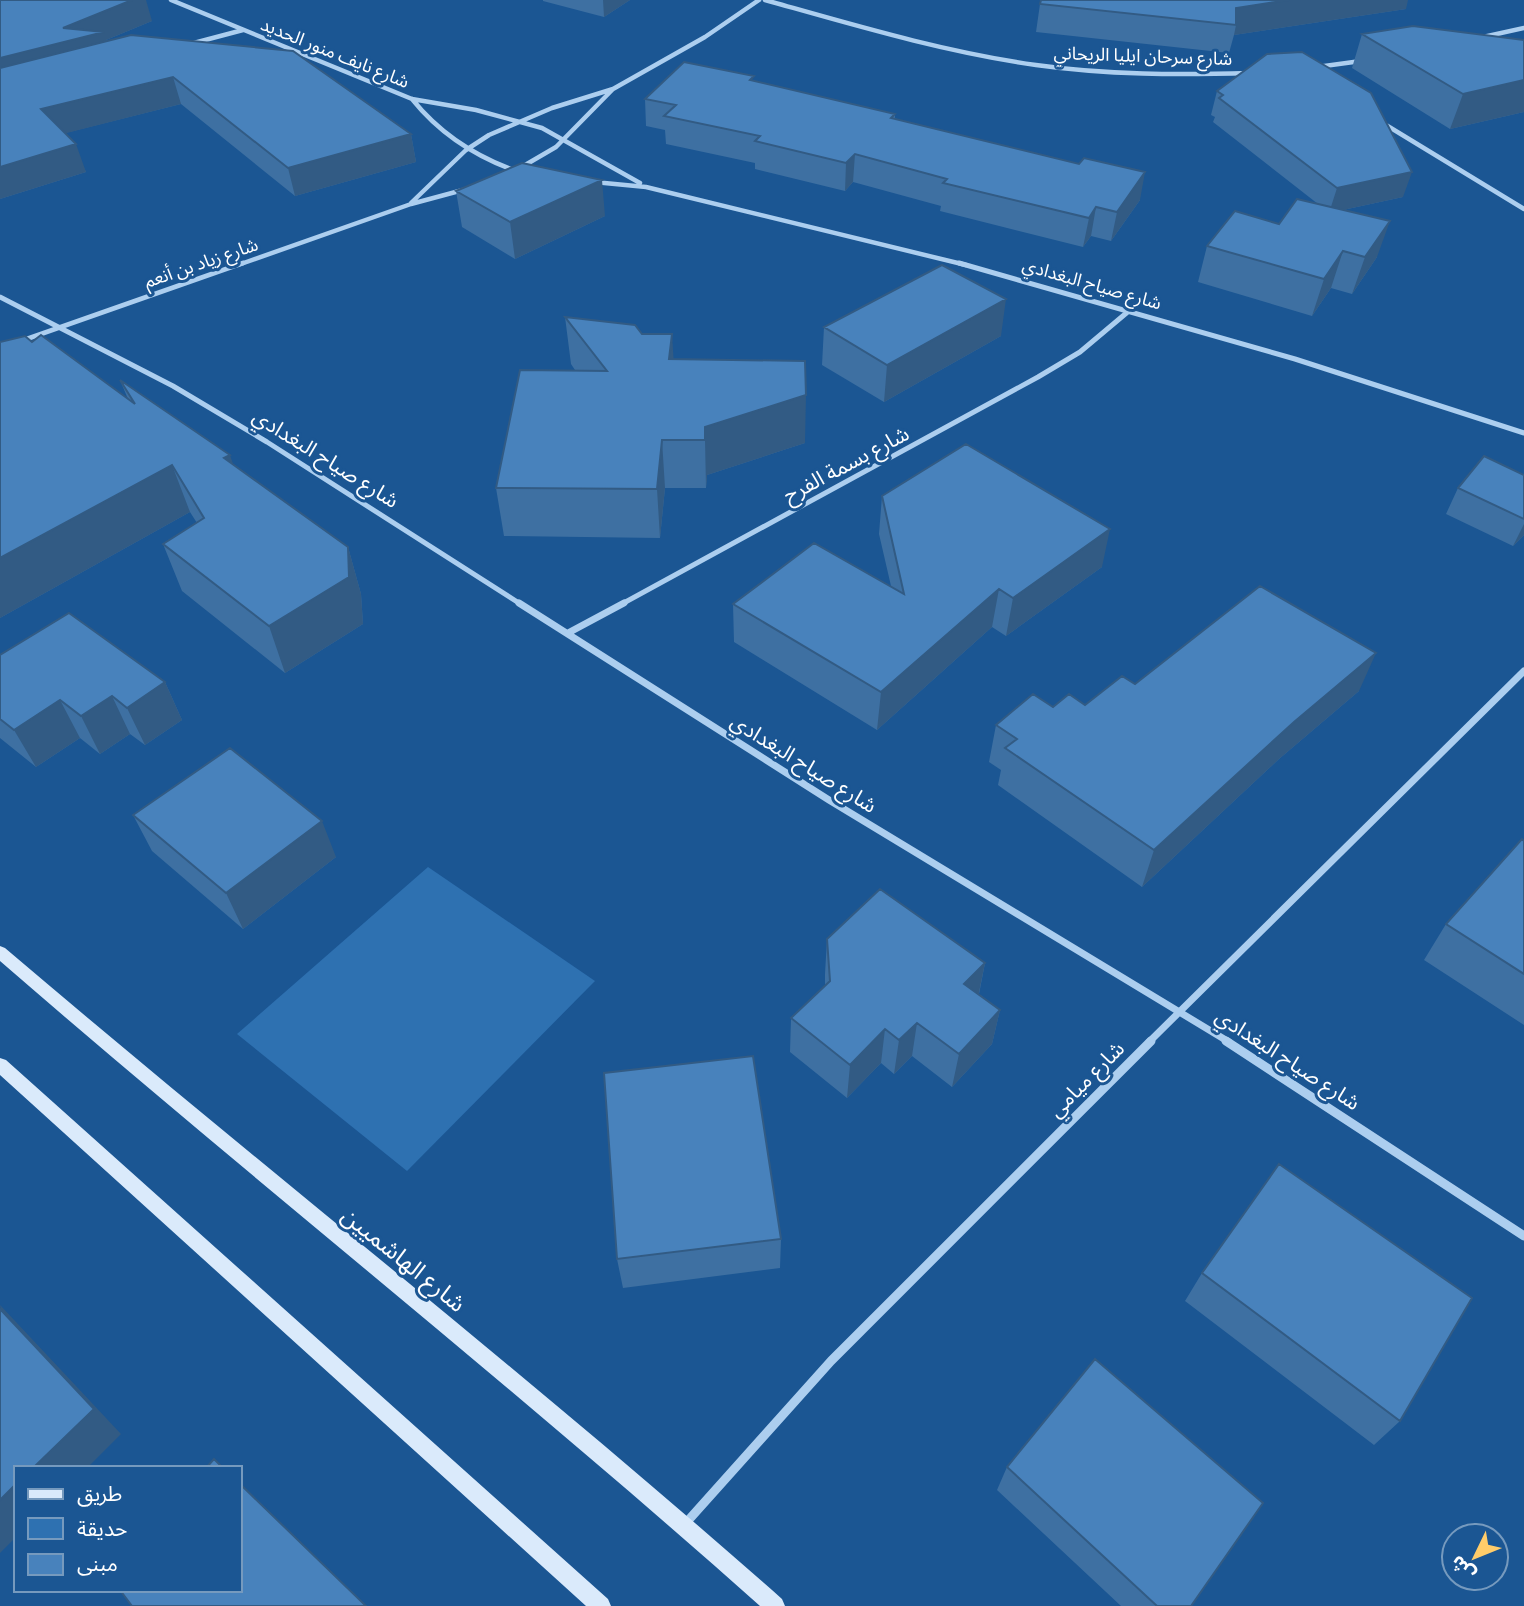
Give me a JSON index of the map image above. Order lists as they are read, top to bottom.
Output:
{
  "streets": {
    "main road": ["شارع الهاشميين"],
    "street": [
      "شارع نايف منور الحديد",
      "شارع سرحان ايليا الريحاني",
      "شارع زياد بن أنعم",
      "شارع صياح البغدادي",
      "شارع بسمة الفرح",
      "شارع ميامي"
    ]
  },
  "crossings": [
    ["شارع نايف منور الحديد", "شارع زياد بن أنعم"],
    ["شارع نايف منور الحديد", "شارع صياح البغدادي"],
    ["شارع زياد بن أنعم", "شارع صياح البغدادي"],
    ["شارع صياح البغدادي", "شارع بسمة الفرح"],
    ["شارع صياح البغدادي", "شارع ميامي"],
    ["شارع ميامي", "شارع الهاشميين"]
  ],
  "legend": ["طريق", "حديقة", "مبنى"],
  "north": "bottom left"
}
